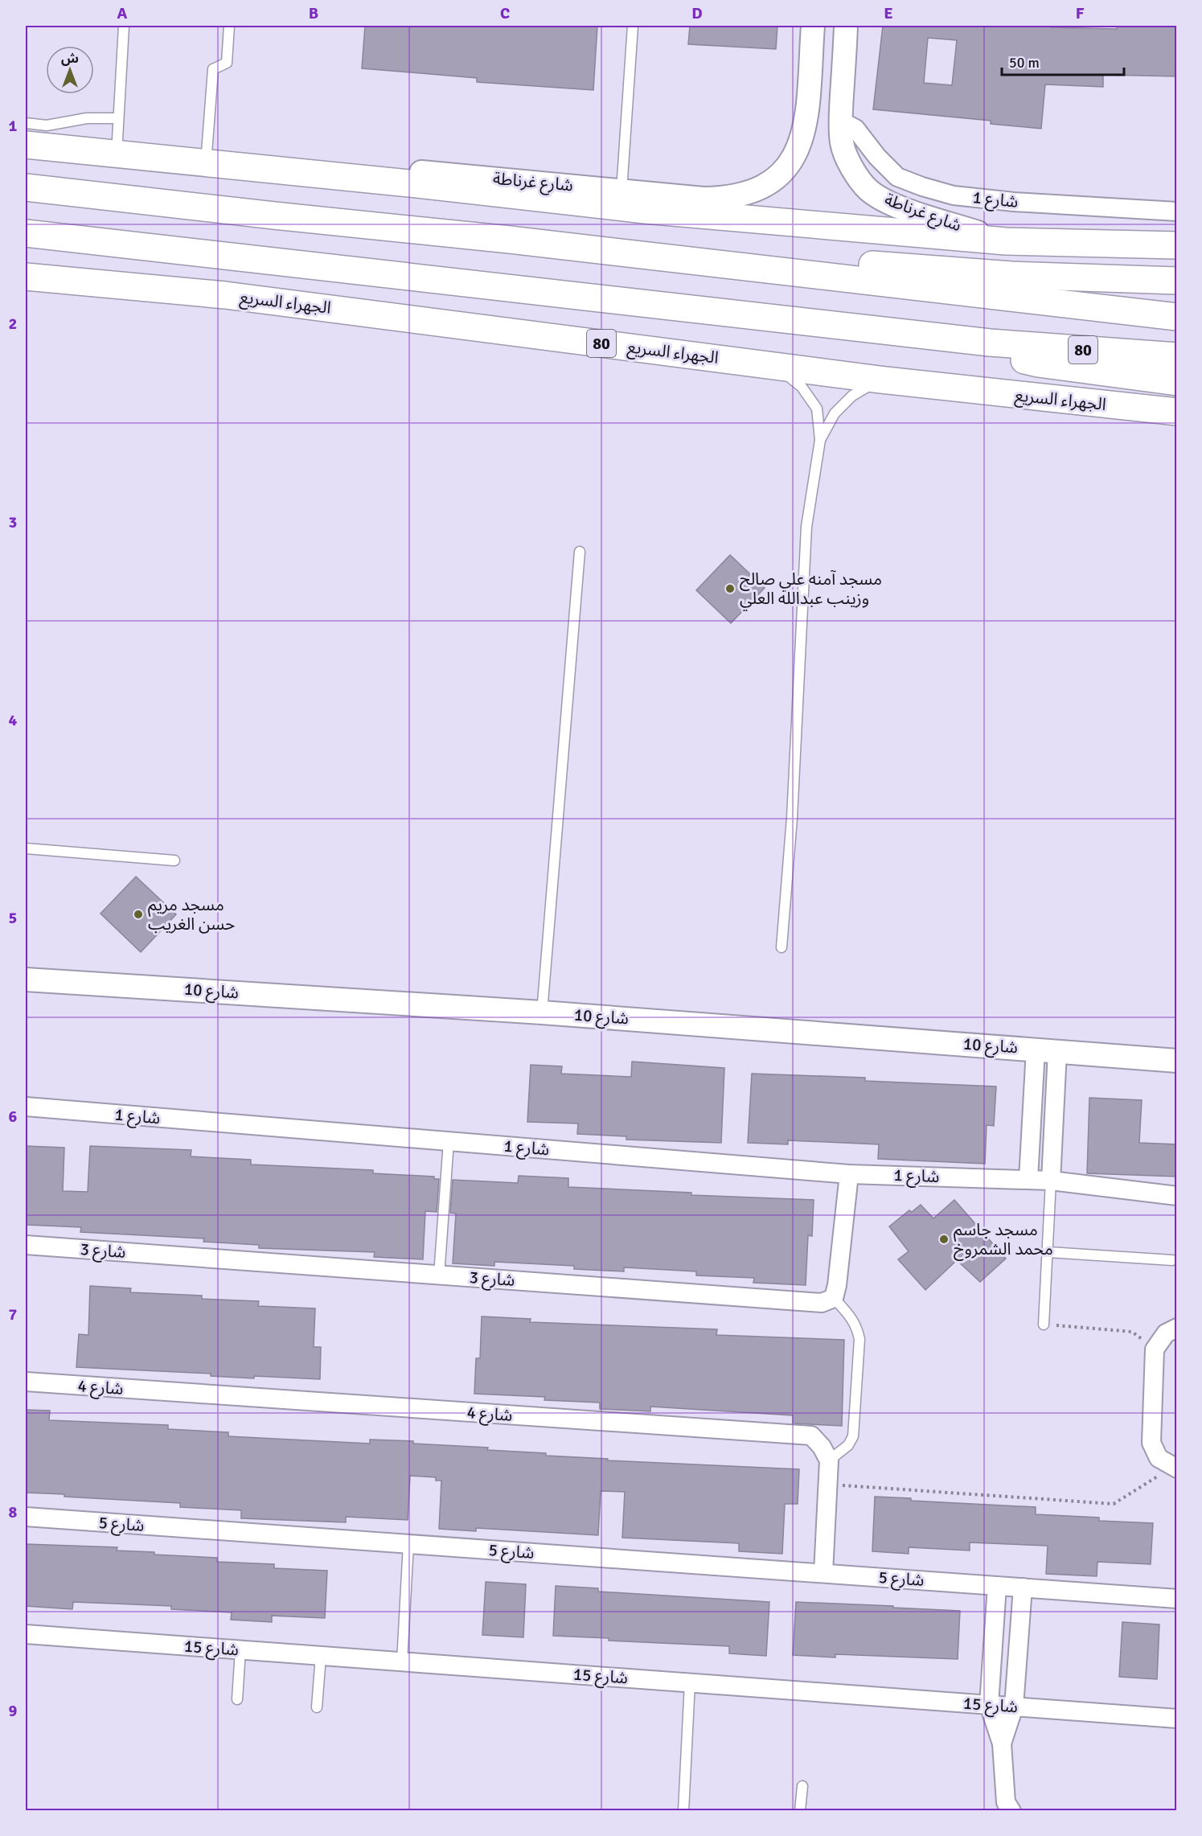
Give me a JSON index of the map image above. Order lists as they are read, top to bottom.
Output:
{
  "streets": {
    "main road": ["الجهراء السريع", "80"],
    "street": [
      "شارع غرناطة",
      "شارع 1",
      "شارع 10",
      "شارع 3",
      "شارع 4",
      "شارع 5",
      "شارع 15"
    ]
  },
  "crossings": [
    ["شارع غرناطة", "شارع 1"]
  ],
  "places": ["مسجد آمنه علي صالح وزينب عبدالله العلي", "مسجد مريم حسن الغريب", "مسجد جاسم محمد الشمروخ"],
  "scale_bar": "50 m",
  "north": "top",
  "grid": {
    "columns": [
      "A",
      "B",
      "C",
      "D",
      "E",
      "F"
    ],
    "rows": [
      "1",
      "2",
      "3",
      "4",
      "5",
      "6",
      "7",
      "8",
      "9"
    ]
  }
}
